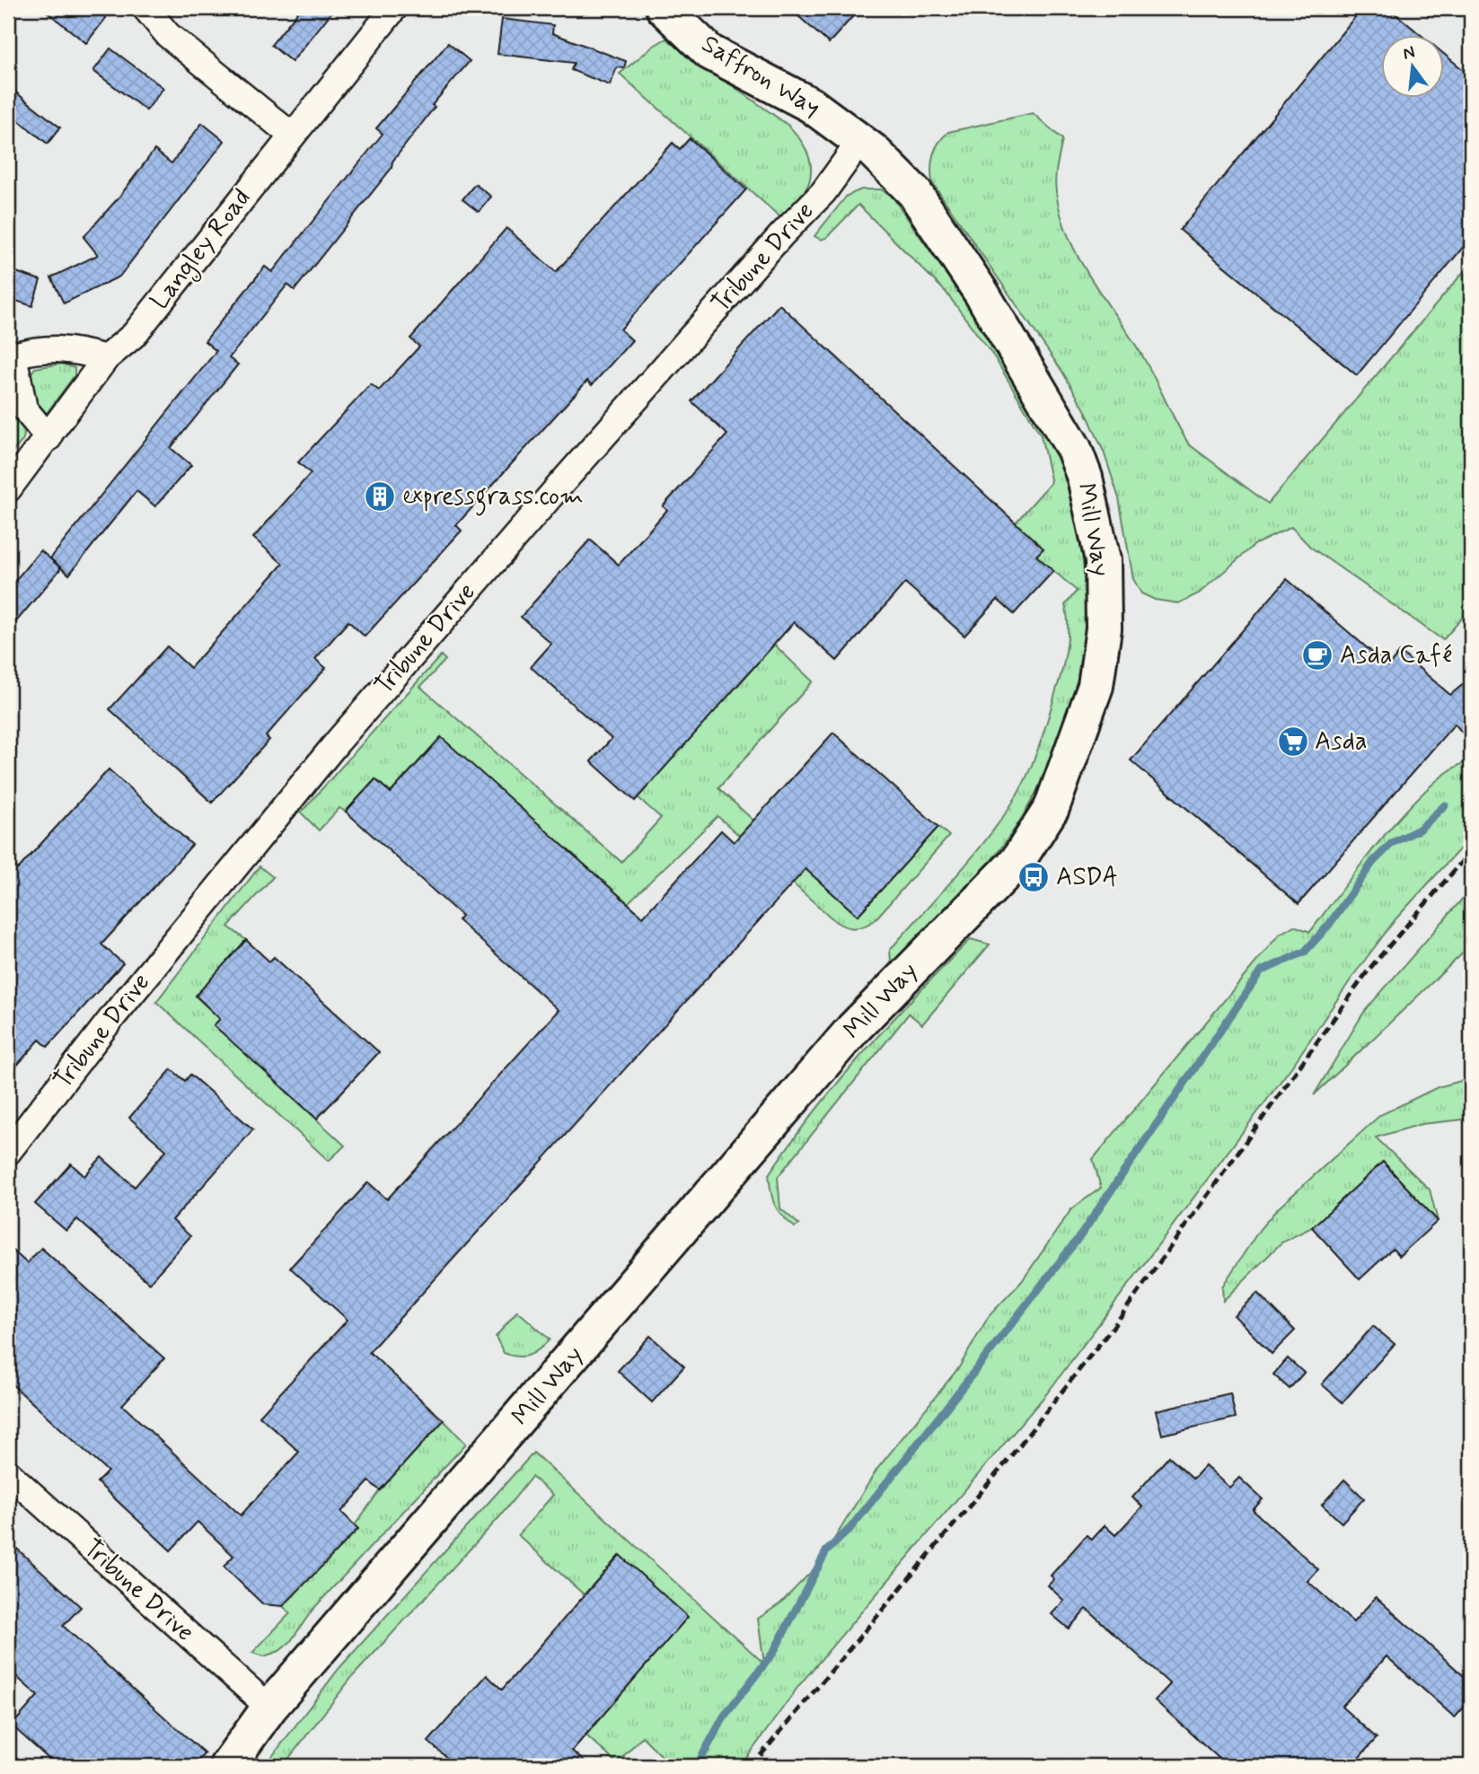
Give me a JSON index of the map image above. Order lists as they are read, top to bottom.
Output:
{
  "streets": {
    "street": [
      "Saffron Way",
      "Langley Road",
      "Tribune Drive",
      "Mill Way"
    ]
  },
  "crossings": [
    ["Saffron Way", "Tribune Drive"],
    ["Saffron Way", "Mill Way"],
    ["Tribune Drive", "Mill Way"]
  ],
  "places": {
    "building": ["expressgrass.com"],
    "cafe": ["Asda Café"],
    "supermarket": ["Asda"],
    "bus stop": ["ASDA"]
  },
  "north": "top"
}
